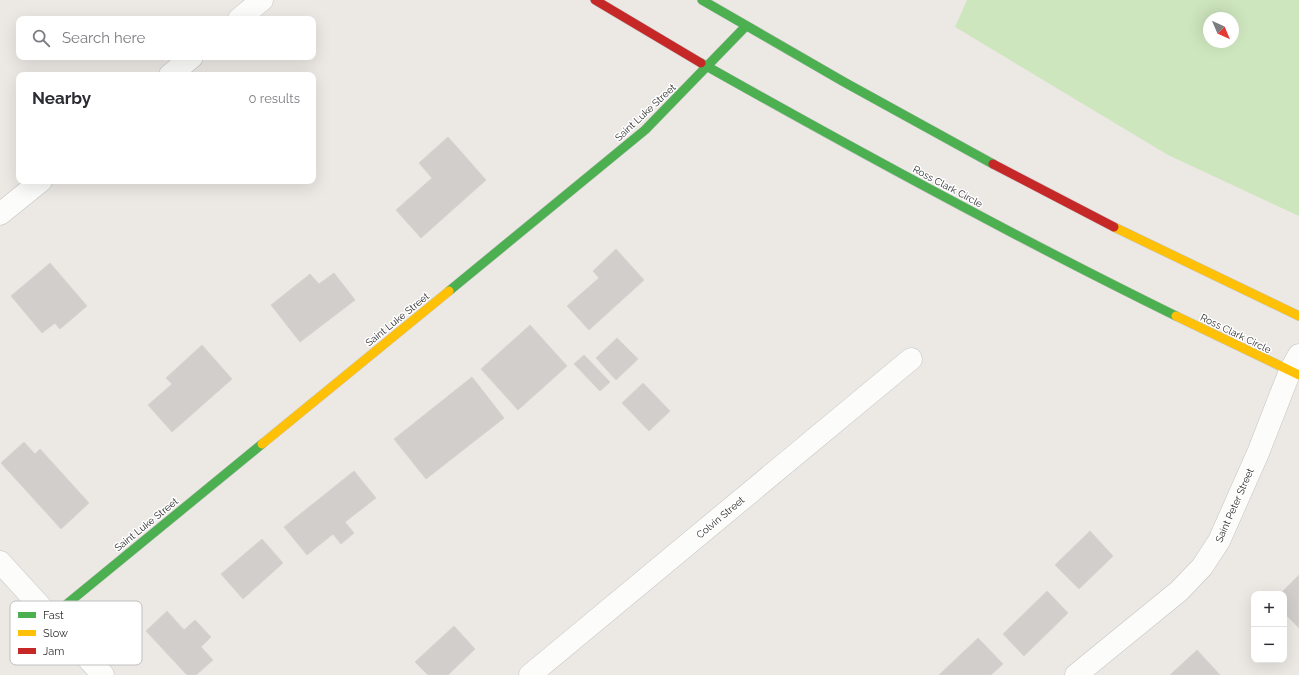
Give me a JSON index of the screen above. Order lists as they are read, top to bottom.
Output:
{
  "streets": {
    "main road": ["Saint Luke Street", "Ross Clark Circle"],
    "street": ["Saint Peter Street", "Colvin Street"]
  },
  "crossings": [
    ["Saint Luke Street", "Ross Clark Circle"],
    ["Ross Clark Circle", "Saint Peter Street"]
  ],
  "legend": ["Fast", "Slow", "Jam"],
  "north": "bottom right",
  "page": {
    "search": "Search here",
    "heading": ["Nearby", "0 results"],
    "map_buttons": ["+", "−"]
  }
}
